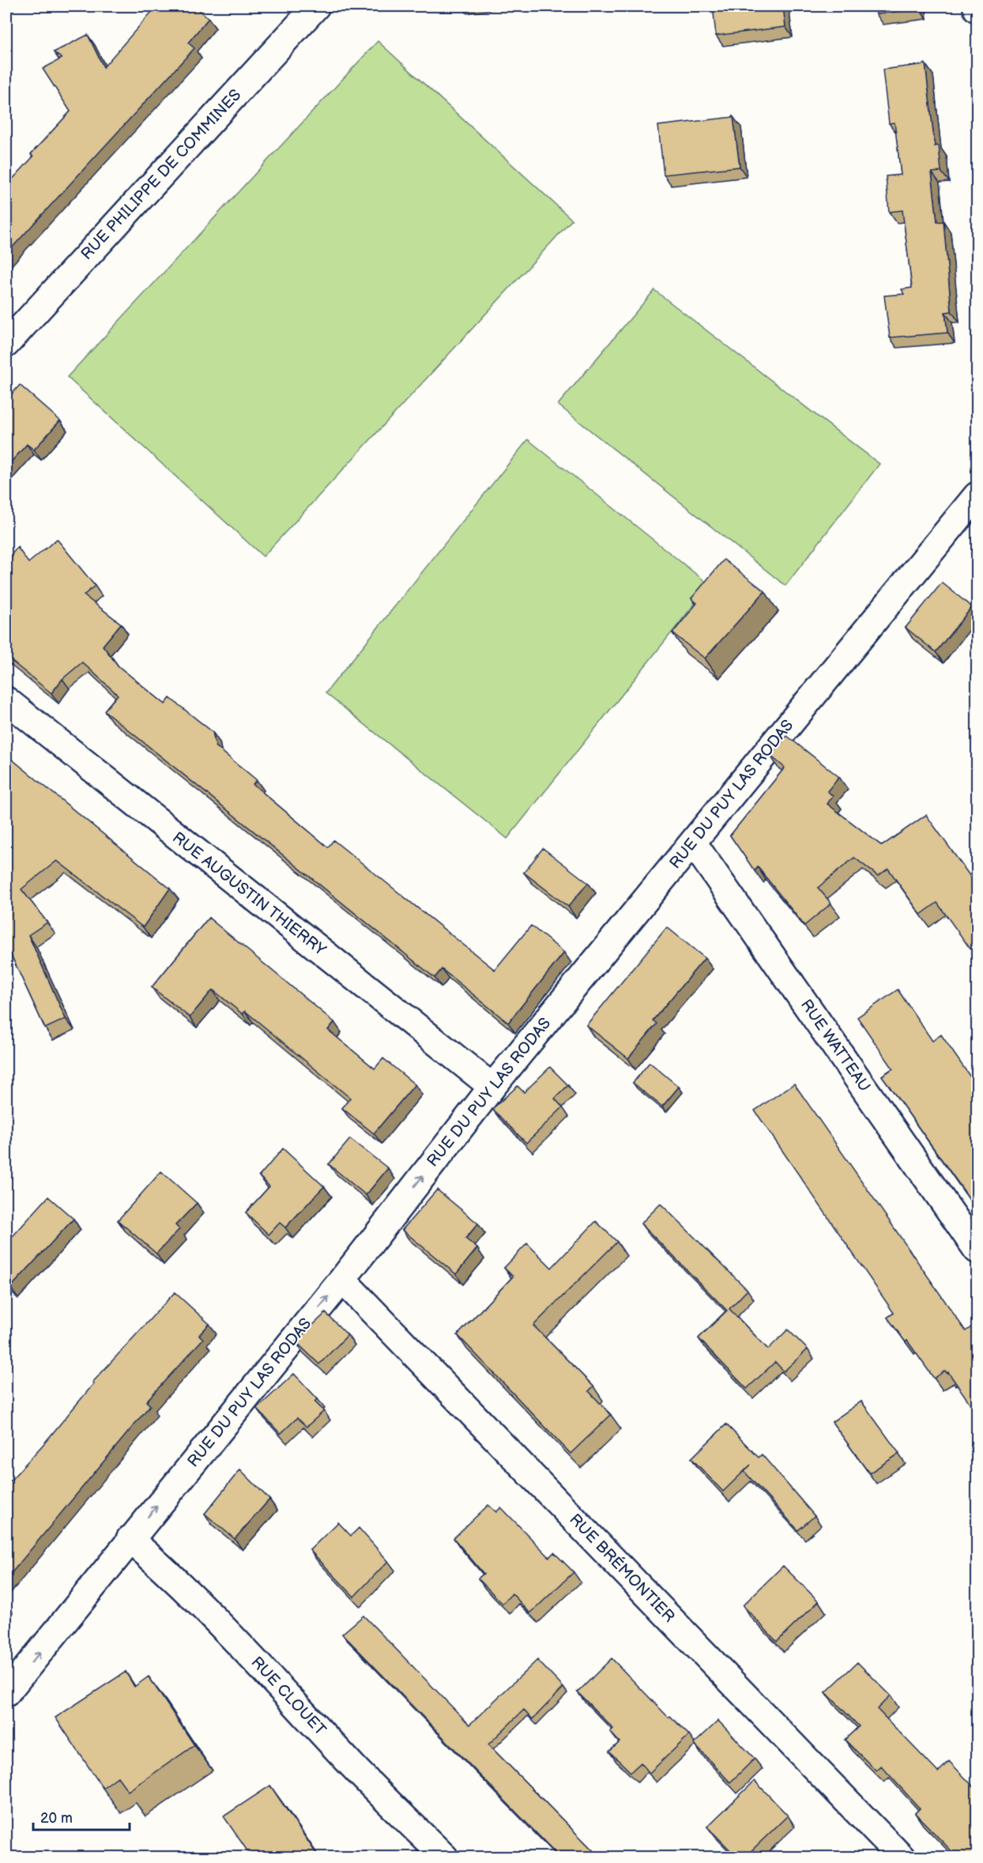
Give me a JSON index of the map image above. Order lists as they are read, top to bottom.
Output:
{
  "streets": {
    "street": [
      "RUE PHILIPPE DE COMMINES",
      "RUE DU PUY LAS RODAS",
      "RUE AUGUSTIN THIERRY",
      "RUE WATTEAU",
      "RUE BRÉMONTIER",
      "RUE CLOUET"
    ]
  },
  "crossings": [
    ["RUE DU PUY LAS RODAS", "RUE AUGUSTIN THIERRY"],
    ["RUE DU PUY LAS RODAS", "RUE WATTEAU"],
    ["RUE DU PUY LAS RODAS", "RUE BRÉMONTIER"],
    ["RUE DU PUY LAS RODAS", "RUE CLOUET"]
  ],
  "one_way": ["RUE DU PUY LAS RODAS"],
  "scale_bar": "20 m"
}
